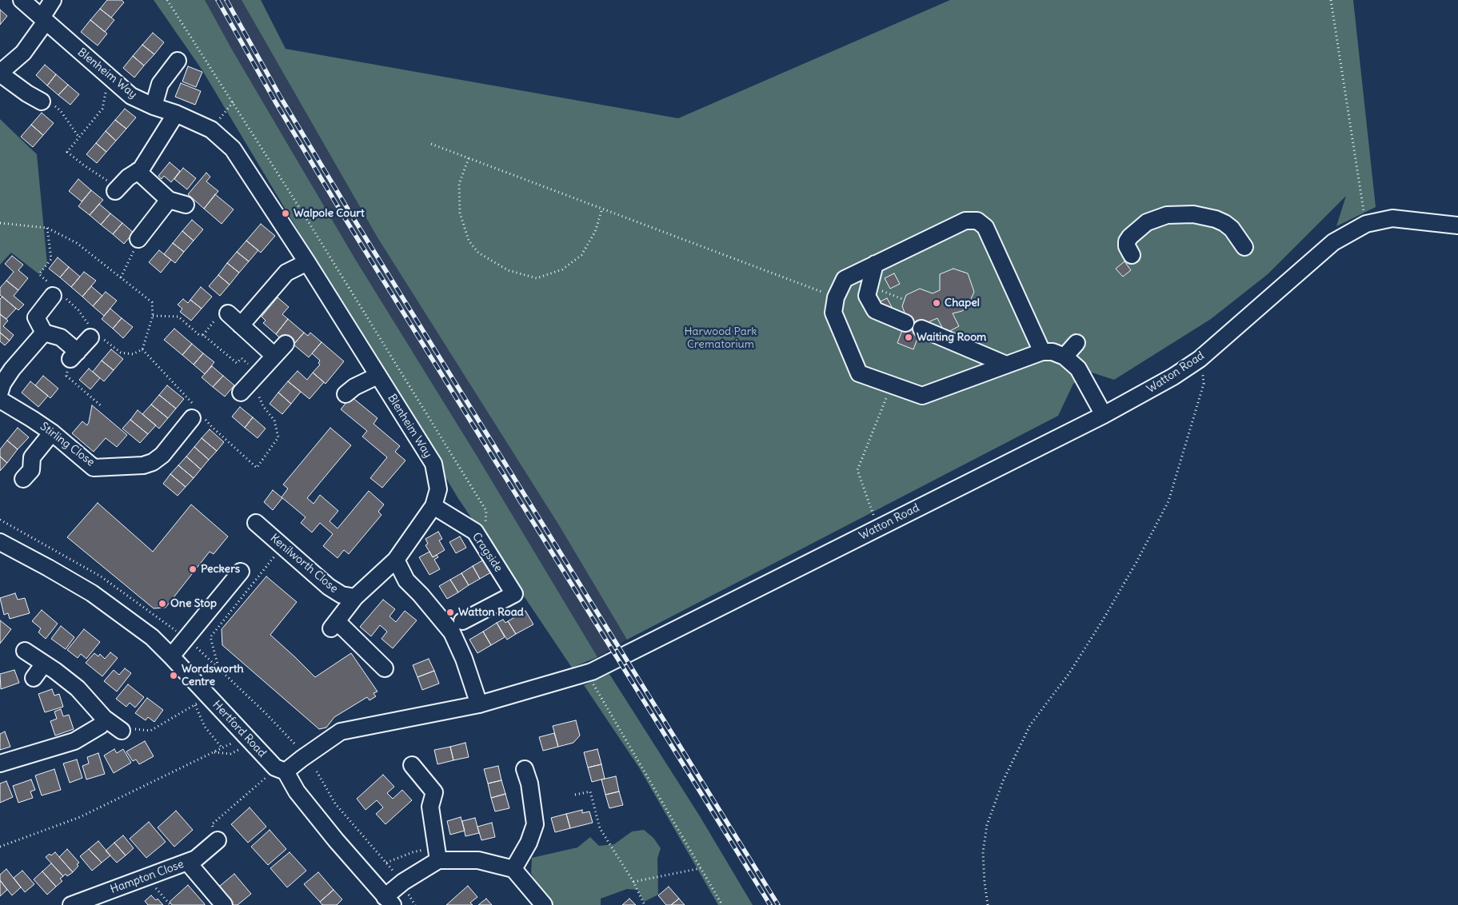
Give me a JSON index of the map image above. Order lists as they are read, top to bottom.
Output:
{
  "streets": {
    "street": [
      "Blenheim Way",
      "Watton Road",
      "Stirling Close",
      "Cragside",
      "Kenilworth Close",
      "Hertford Road",
      "Hampton Close"
    ]
  },
  "crossings": [
    ["Blenheim Way", "Cragside"],
    ["Watton Road", "Hertford Road"]
  ],
  "parks": ["Harwood Park Crematorium"],
  "places": [
    "Walpole Court",
    "Chapel",
    "Waiting Room",
    "Peckers",
    "One Stop",
    "Watton Road",
    "Wordsworth Centre"
  ]
}
